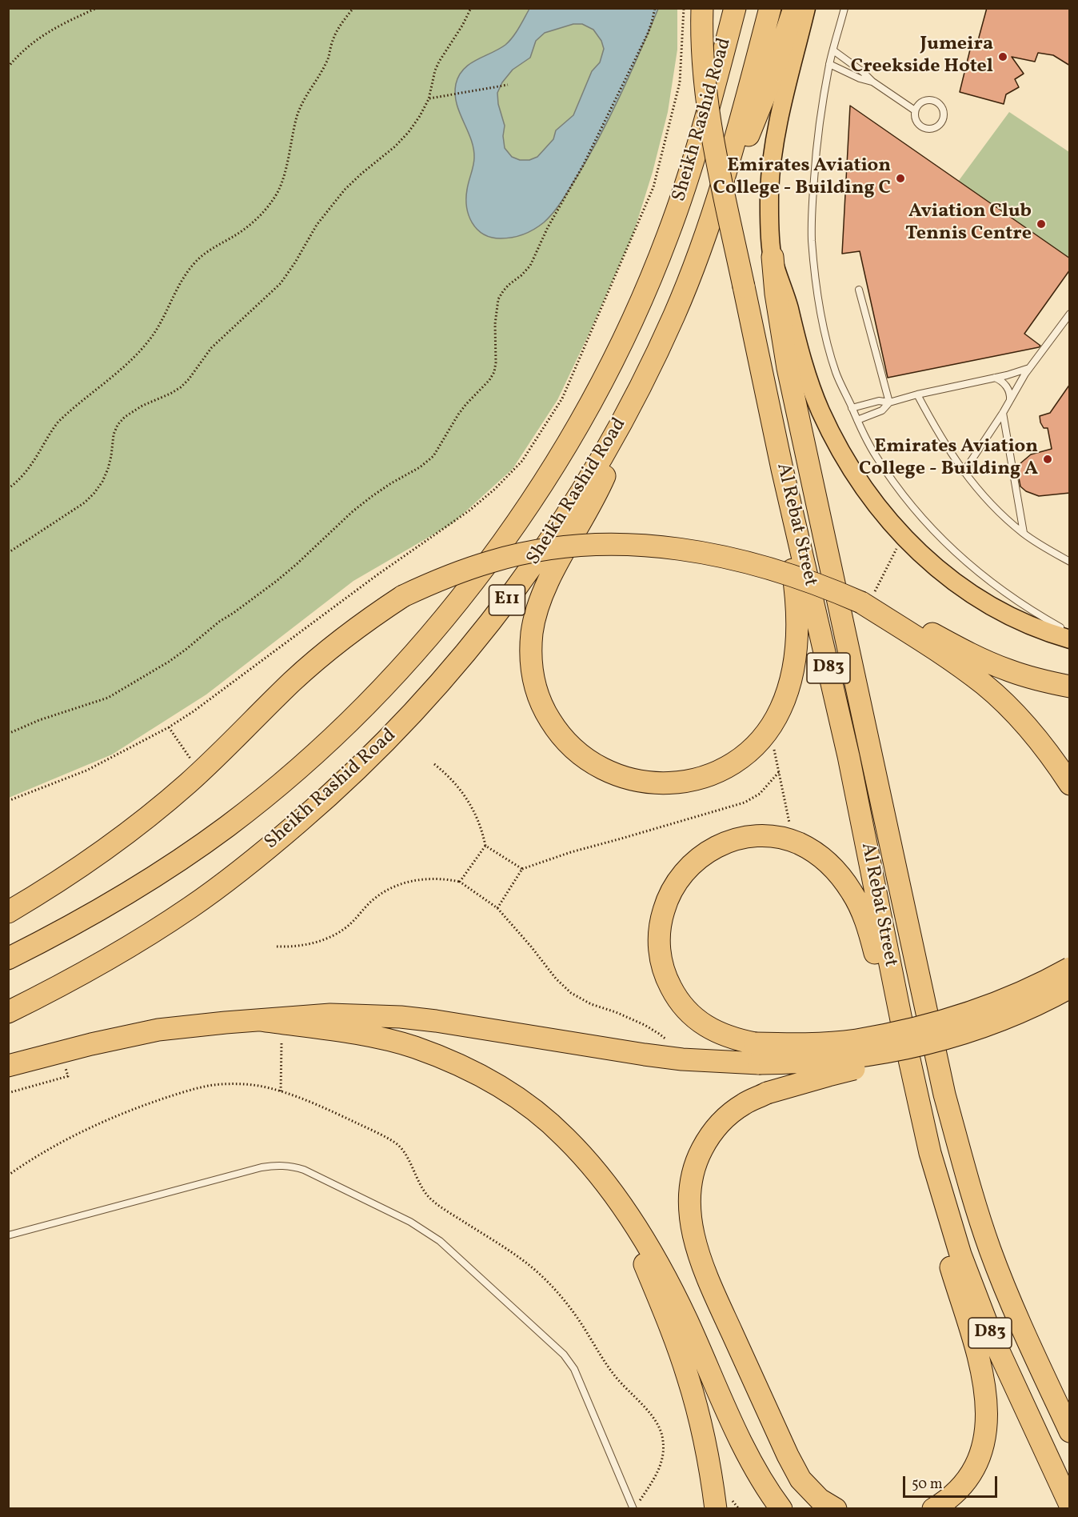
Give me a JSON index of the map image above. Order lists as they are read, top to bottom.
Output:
{
  "streets": {
    "highway": [
      "Sheikh Rashid Road",
      "Al Rebat Street",
      "E11",
      "D83"
    ]
  },
  "places": [
    "Jumeira Creekside Hotel",
    "Emirates Aviation College - Building C",
    "Aviation Club Tennis Centre",
    "Emirates Aviation College - Building A"
  ],
  "scale_bar": "50 m"
}
